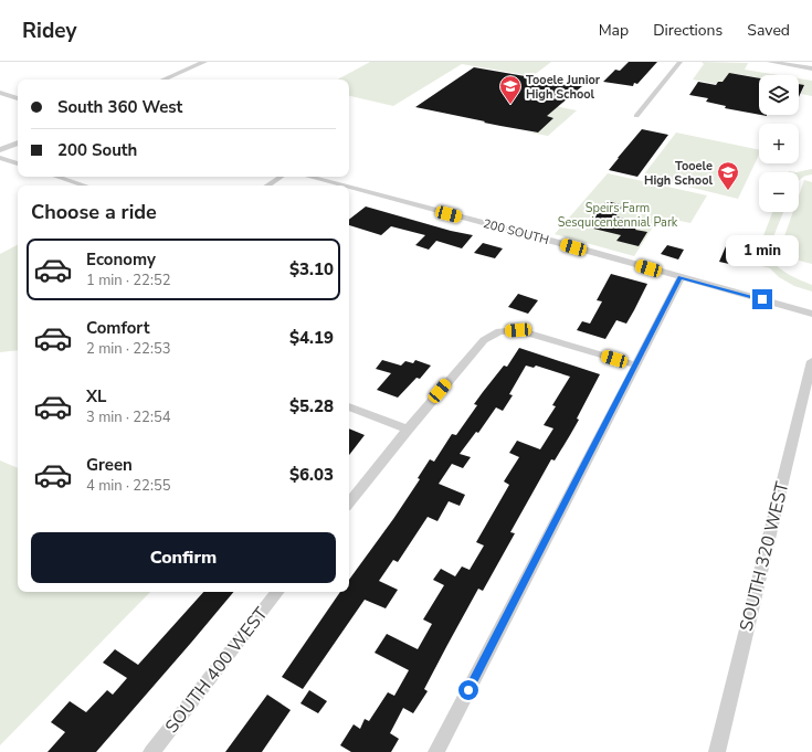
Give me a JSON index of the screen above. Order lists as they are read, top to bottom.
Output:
{
  "streets": {
    "street": ["200 SOUTH", "SOUTH 320 WEST", "SOUTH 400 WEST"]
  },
  "parks": ["Speirs Farm Sesquicentennial Park"],
  "places": {
    "school or university": ["Tooele Junior High School", "Tooele High School"]
  },
  "page": {
    "header": "Ridey",
    "nav": ["Map", "Directions", "Saved"],
    "map_buttons": ["+", "−"],
    "banner": ["South 360 West", "200 South"],
    "heading": "Choose a ride",
    "bubble": "1 min",
    "list": [
      {
        "name": "Economy",
        "note": "1 min · 22:52",
        "value": "$3.10"
      },
      {
        "name": "Comfort",
        "note": "2 min · 22:53",
        "value": "$4.19"
      },
      {
        "name": "XL",
        "note": "3 min · 22:54",
        "value": "$5.28"
      },
      {
        "name": "Green",
        "note": "4 min · 22:55",
        "value": "$6.03"
      }
    ],
    "buttons": "Confirm"
  }
}
